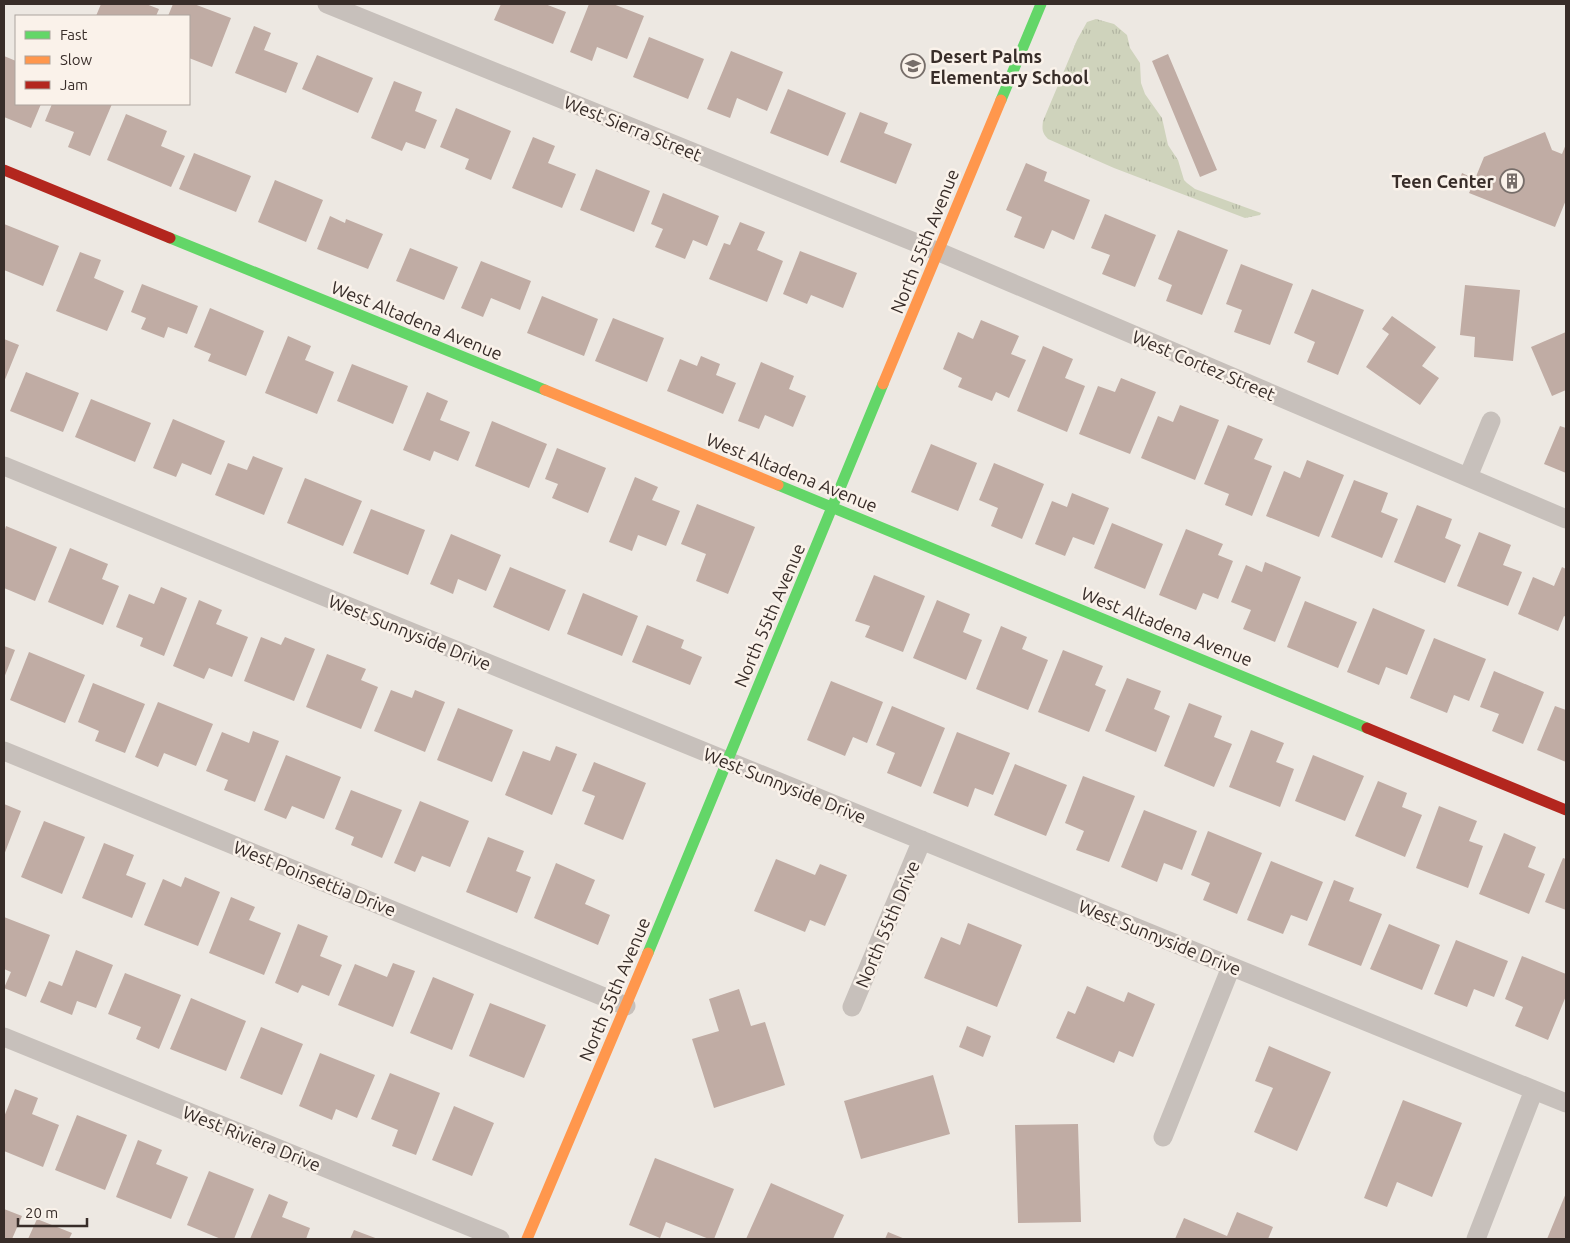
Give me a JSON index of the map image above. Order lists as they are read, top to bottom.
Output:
{
  "streets": {
    "street": [
      "West Sierra Street",
      "North 55th Avenue",
      "West Altadena Avenue",
      "West Cortez Street",
      "West Sunnyside Drive",
      "West Poinsettia Drive",
      "North 55th Drive",
      "West Riviera Drive"
    ]
  },
  "crossings": [
    ["West Sierra Street", "North 55th Avenue"],
    ["West Sierra Street", "West Cortez Street"],
    ["North 55th Avenue", "West Altadena Avenue"],
    ["North 55th Avenue", "West Cortez Street"],
    ["North 55th Avenue", "West Sunnyside Drive"],
    ["North 55th Avenue", "West Poinsettia Drive"],
    ["West Sunnyside Drive", "North 55th Drive"]
  ],
  "places": {
    "school or university": ["Desert Palms Elementary School"],
    "building": ["Teen Center"]
  },
  "legend": ["Fast", "Slow", "Jam"],
  "scale_bar": "20 m"
}
